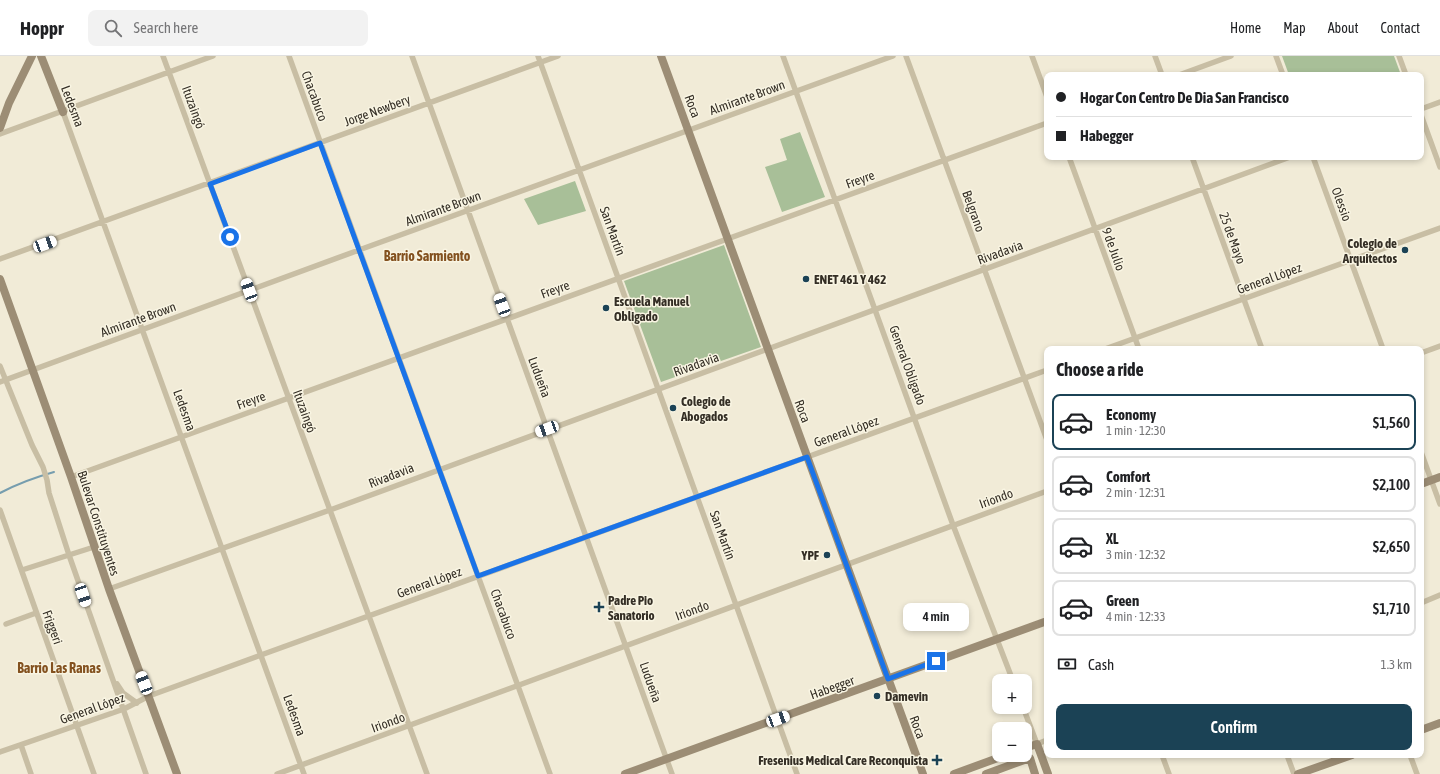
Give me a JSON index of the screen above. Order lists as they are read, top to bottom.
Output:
{
  "streets": {
    "street": [
      "Chacabuco",
      "Almirante Brown",
      "Ledesma",
      "Roca",
      "Ituzaingó",
      "Jorge Newbery",
      "Freyre",
      "Olessio",
      "Belgrano",
      "San Martín",
      "25 de Mayo",
      "9 de Julio",
      "Rivadavia",
      "General López",
      "General Obligado",
      "Ludueña",
      "Iriondo",
      "Bulevar Constituyentes",
      "Friggeri",
      "Habegger"
    ]
  },
  "crossings": [
    ["Chacabuco", "Almirante Brown"],
    ["Chacabuco", "Jorge Newbery"],
    ["Chacabuco", "Freyre"],
    ["Chacabuco", "Rivadavia"],
    ["Chacabuco", "General López"],
    ["Chacabuco", "Iriondo"],
    ["Almirante Brown", "Ledesma"],
    ["Almirante Brown", "Roca"],
    ["Almirante Brown", "Ituzaingó"],
    ["Almirante Brown", "San Martín"],
    ["Almirante Brown", "General Obligado"],
    ["Almirante Brown", "Ludueña"],
    ["Almirante Brown", "Bulevar Constituyentes"],
    ["Ledesma", "Jorge Newbery"],
    ["Ledesma", "Freyre"],
    ["Ledesma", "Rivadavia"],
    ["Ledesma", "General López"],
    ["Ledesma", "Iriondo"],
    ["Roca", "Freyre"],
    ["Roca", "Rivadavia"],
    ["Roca", "General López"],
    ["Roca", "Iriondo"],
    ["Roca", "Habegger"],
    ["Ituzaingó", "Jorge Newbery"],
    ["Ituzaingó", "Freyre"],
    ["Ituzaingó", "Rivadavia"],
    ["Ituzaingó", "General López"],
    ["Ituzaingó", "Iriondo"],
    ["Jorge Newbery", "San Martín"],
    ["Jorge Newbery", "Ludueña"],
    ["Freyre", "Belgrano"],
    ["Freyre", "San Martín"],
    ["Freyre", "General Obligado"],
    ["Freyre", "Ludueña"],
    ["Freyre", "Bulevar Constituyentes"],
    ["Olessio", "General López"],
    ["Belgrano", "Rivadavia"],
    ["Belgrano", "General López"],
    ["San Martín", "Rivadavia"],
    ["San Martín", "General López"],
    ["San Martín", "Iriondo"],
    ["San Martín", "Habegger"],
    ["25 de Mayo", "Rivadavia"],
    ["25 de Mayo", "General López"],
    ["9 de Julio", "Rivadavia"],
    ["9 de Julio", "General López"],
    ["Rivadavia", "General Obligado"],
    ["Rivadavia", "Ludueña"],
    ["Rivadavia", "Bulevar Constituyentes"],
    ["General López", "General Obligado"],
    ["General López", "Ludueña"],
    ["General López", "Bulevar Constituyentes"],
    ["General López", "Friggeri"],
    ["General Obligado", "Iriondo"],
    ["General Obligado", "Habegger"],
    ["Ludueña", "Iriondo"],
    ["Ludueña", "Habegger"]
  ],
  "districts": ["Barrio Sarmiento", "Barrio Las Ranas"],
  "places": {
    "other": [
      "Colegio de Arquitectos",
      "ENET 461 Y 462",
      "Escuela Manuel Obligado",
      "Colegio de Abogados",
      "YPF",
      "Damevin"
    ],
    "health": ["Padre Pio Sanatorio", "Fresenius Medical Care Reconquista"]
  },
  "page": {
    "header": "Hoppr",
    "search": "Search here",
    "nav": [
      "Home",
      "Map",
      "About",
      "Contact"
    ],
    "banner": ["Hogar Con Centro De Dia San Francisco", "Habegger"],
    "heading": "Choose a ride",
    "list": [
      {
        "name": "Economy",
        "note": "1 min · 12:30",
        "value": "$1,560"
      },
      {
        "name": "Comfort",
        "note": "2 min · 12:31",
        "value": "$2,100"
      },
      {
        "name": "XL",
        "note": "3 min · 12:32",
        "value": "$2,650"
      },
      {
        "name": "Green",
        "note": "4 min · 12:33",
        "value": "$1,710"
      }
    ],
    "bubble": "4 min",
    "pay": ["Cash", "1.3 km"],
    "map_buttons": ["+", "−"],
    "buttons": "Confirm"
  }
}
